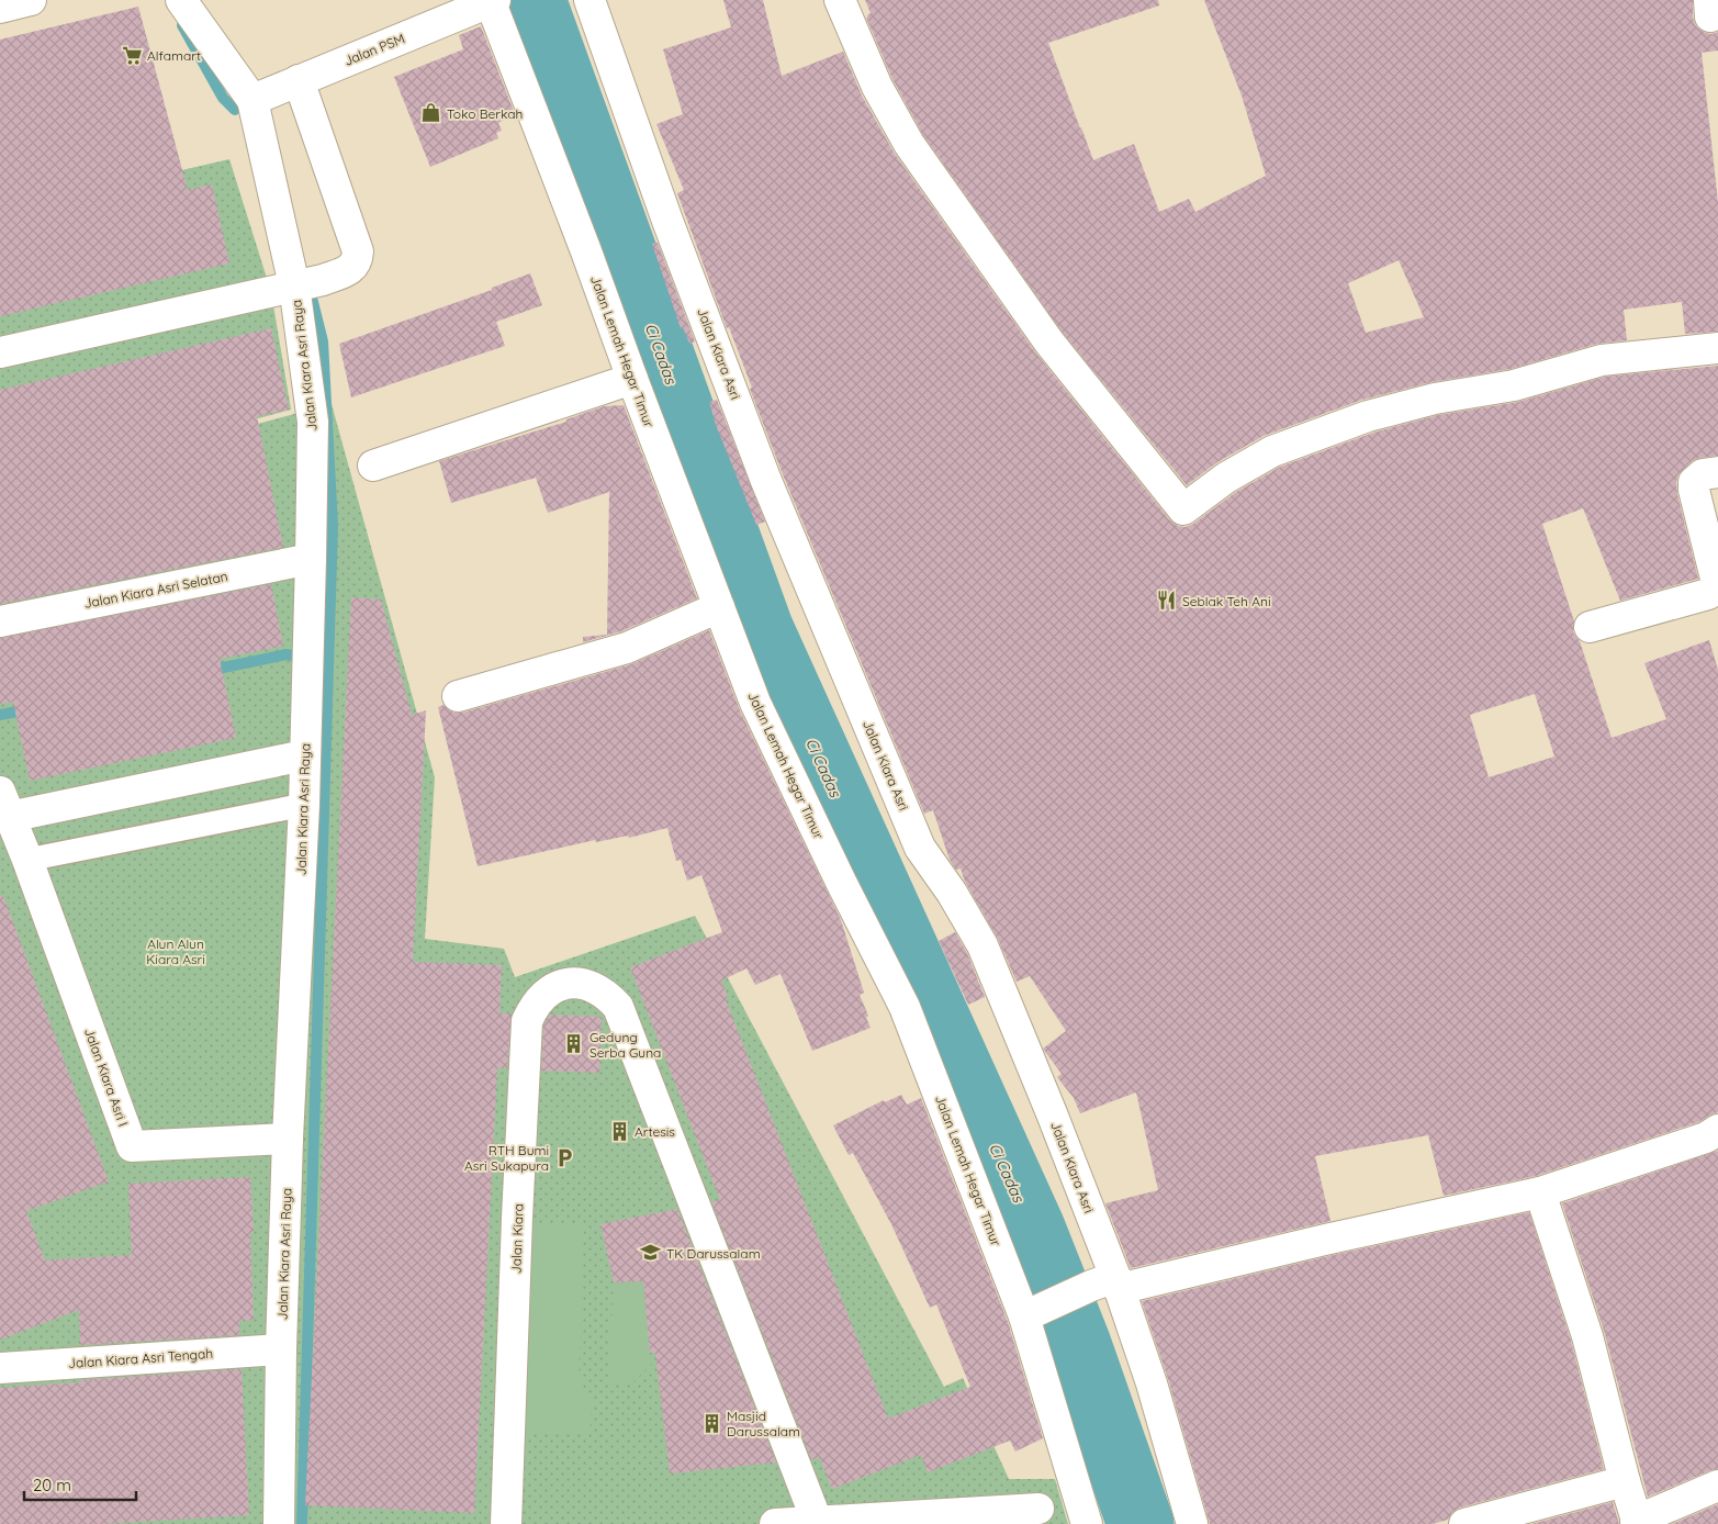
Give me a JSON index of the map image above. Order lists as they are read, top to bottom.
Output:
{
  "streets": {
    "street": [
      "Jalan PSM",
      "Jalan Lemah Hegar Timur",
      "Jalan Kiara Asri",
      "Jalan Kiara Asri Raya",
      "Jalan Kiara Asri Selatan",
      "Jalan Kiara Asri I",
      "Jalan Kiara",
      "Jalan Kiara Asri Tengah"
    ]
  },
  "crossings": [
    ["Jalan PSM", "Jalan Lemah Hegar Timur"],
    ["Jalan PSM", "Jalan Kiara Asri Raya"],
    ["Jalan Kiara Asri Raya", "Jalan Kiara Asri Selatan"],
    ["Jalan Kiara Asri Raya", "Jalan Kiara Asri I"],
    ["Jalan Kiara Asri Raya", "Jalan Kiara Asri Tengah"]
  ],
  "water": ["Ci Cadas"],
  "parks": ["Alun Alun Kiara Asri"],
  "places": {
    "supermarket": ["Alfamart"],
    "shop": ["Toko Berkah"],
    "restaurant": ["Seblak Teh Ani"],
    "building": ["Gedung Serba Guna", "Artesis", "Masjid Darussalam"],
    "parking": ["RTH Bumi Asri Sukapura"],
    "school or university": ["TK Darussalam"]
  },
  "scale_bar": "20 m"
}
